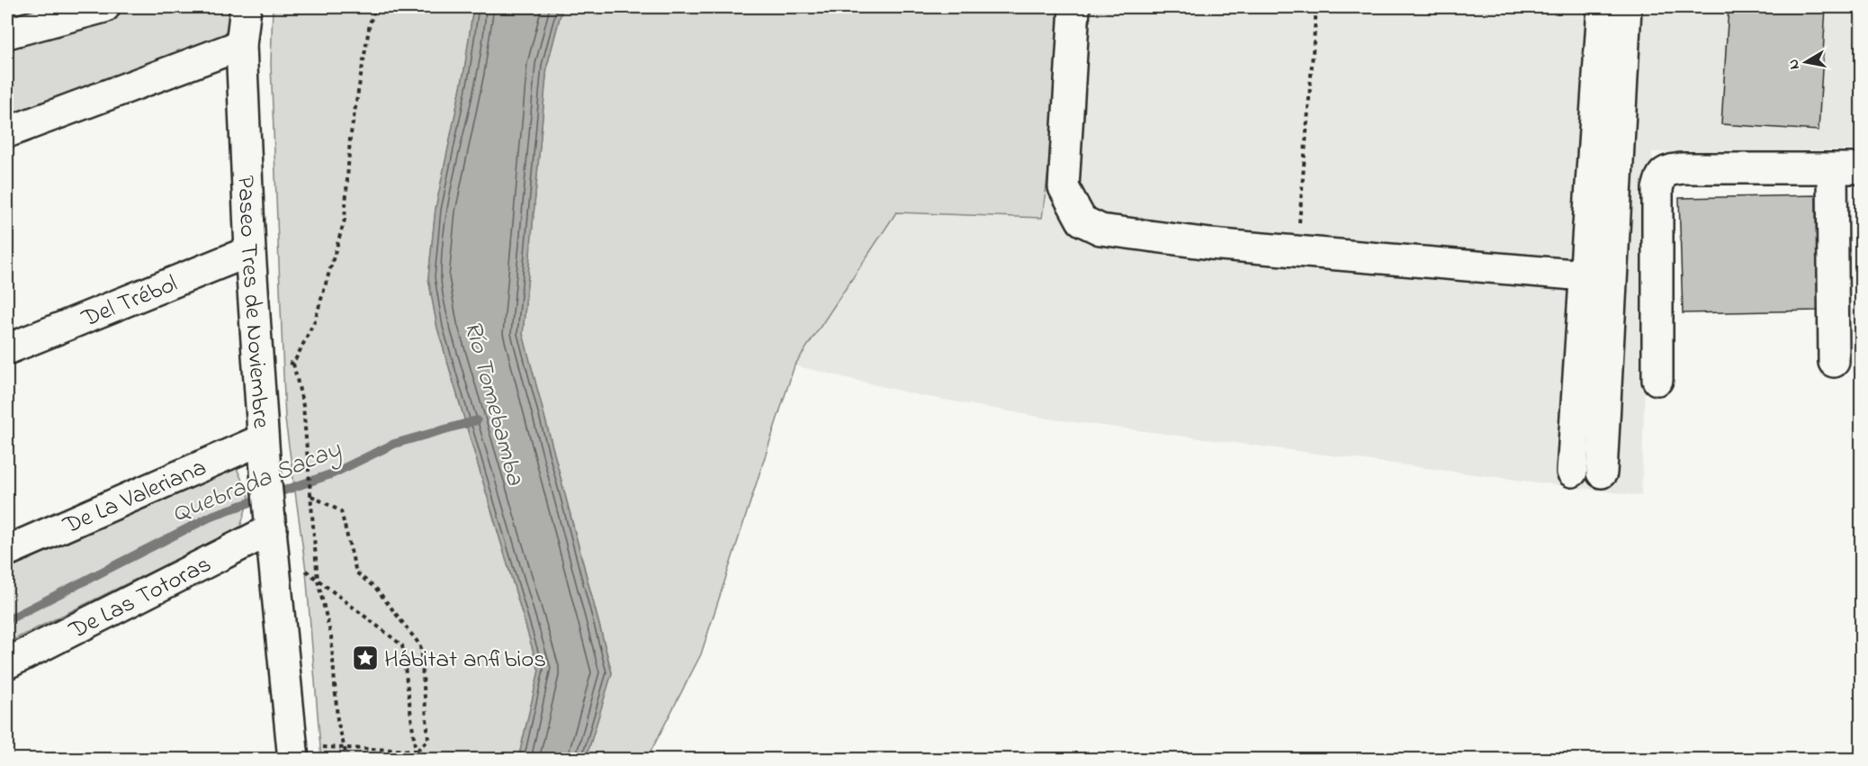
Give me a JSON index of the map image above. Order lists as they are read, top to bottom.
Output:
{
  "streets": {
    "street": [
      "Del Trébol",
      "Paseo Tres de Noviembre",
      "De La Valeriana",
      "De Las Totoras"
    ]
  },
  "crossings": [
    ["Del Trébol", "Paseo Tres de Noviembre"],
    ["Paseo Tres de Noviembre", "De La Valeriana"],
    ["Paseo Tres de Noviembre", "De Las Totoras"]
  ],
  "water": ["Río Tomebamba", "Quebrada Sacay"],
  "places": {
    "place": ["Hábitat anfibios"]
  },
  "north": "left"
}
